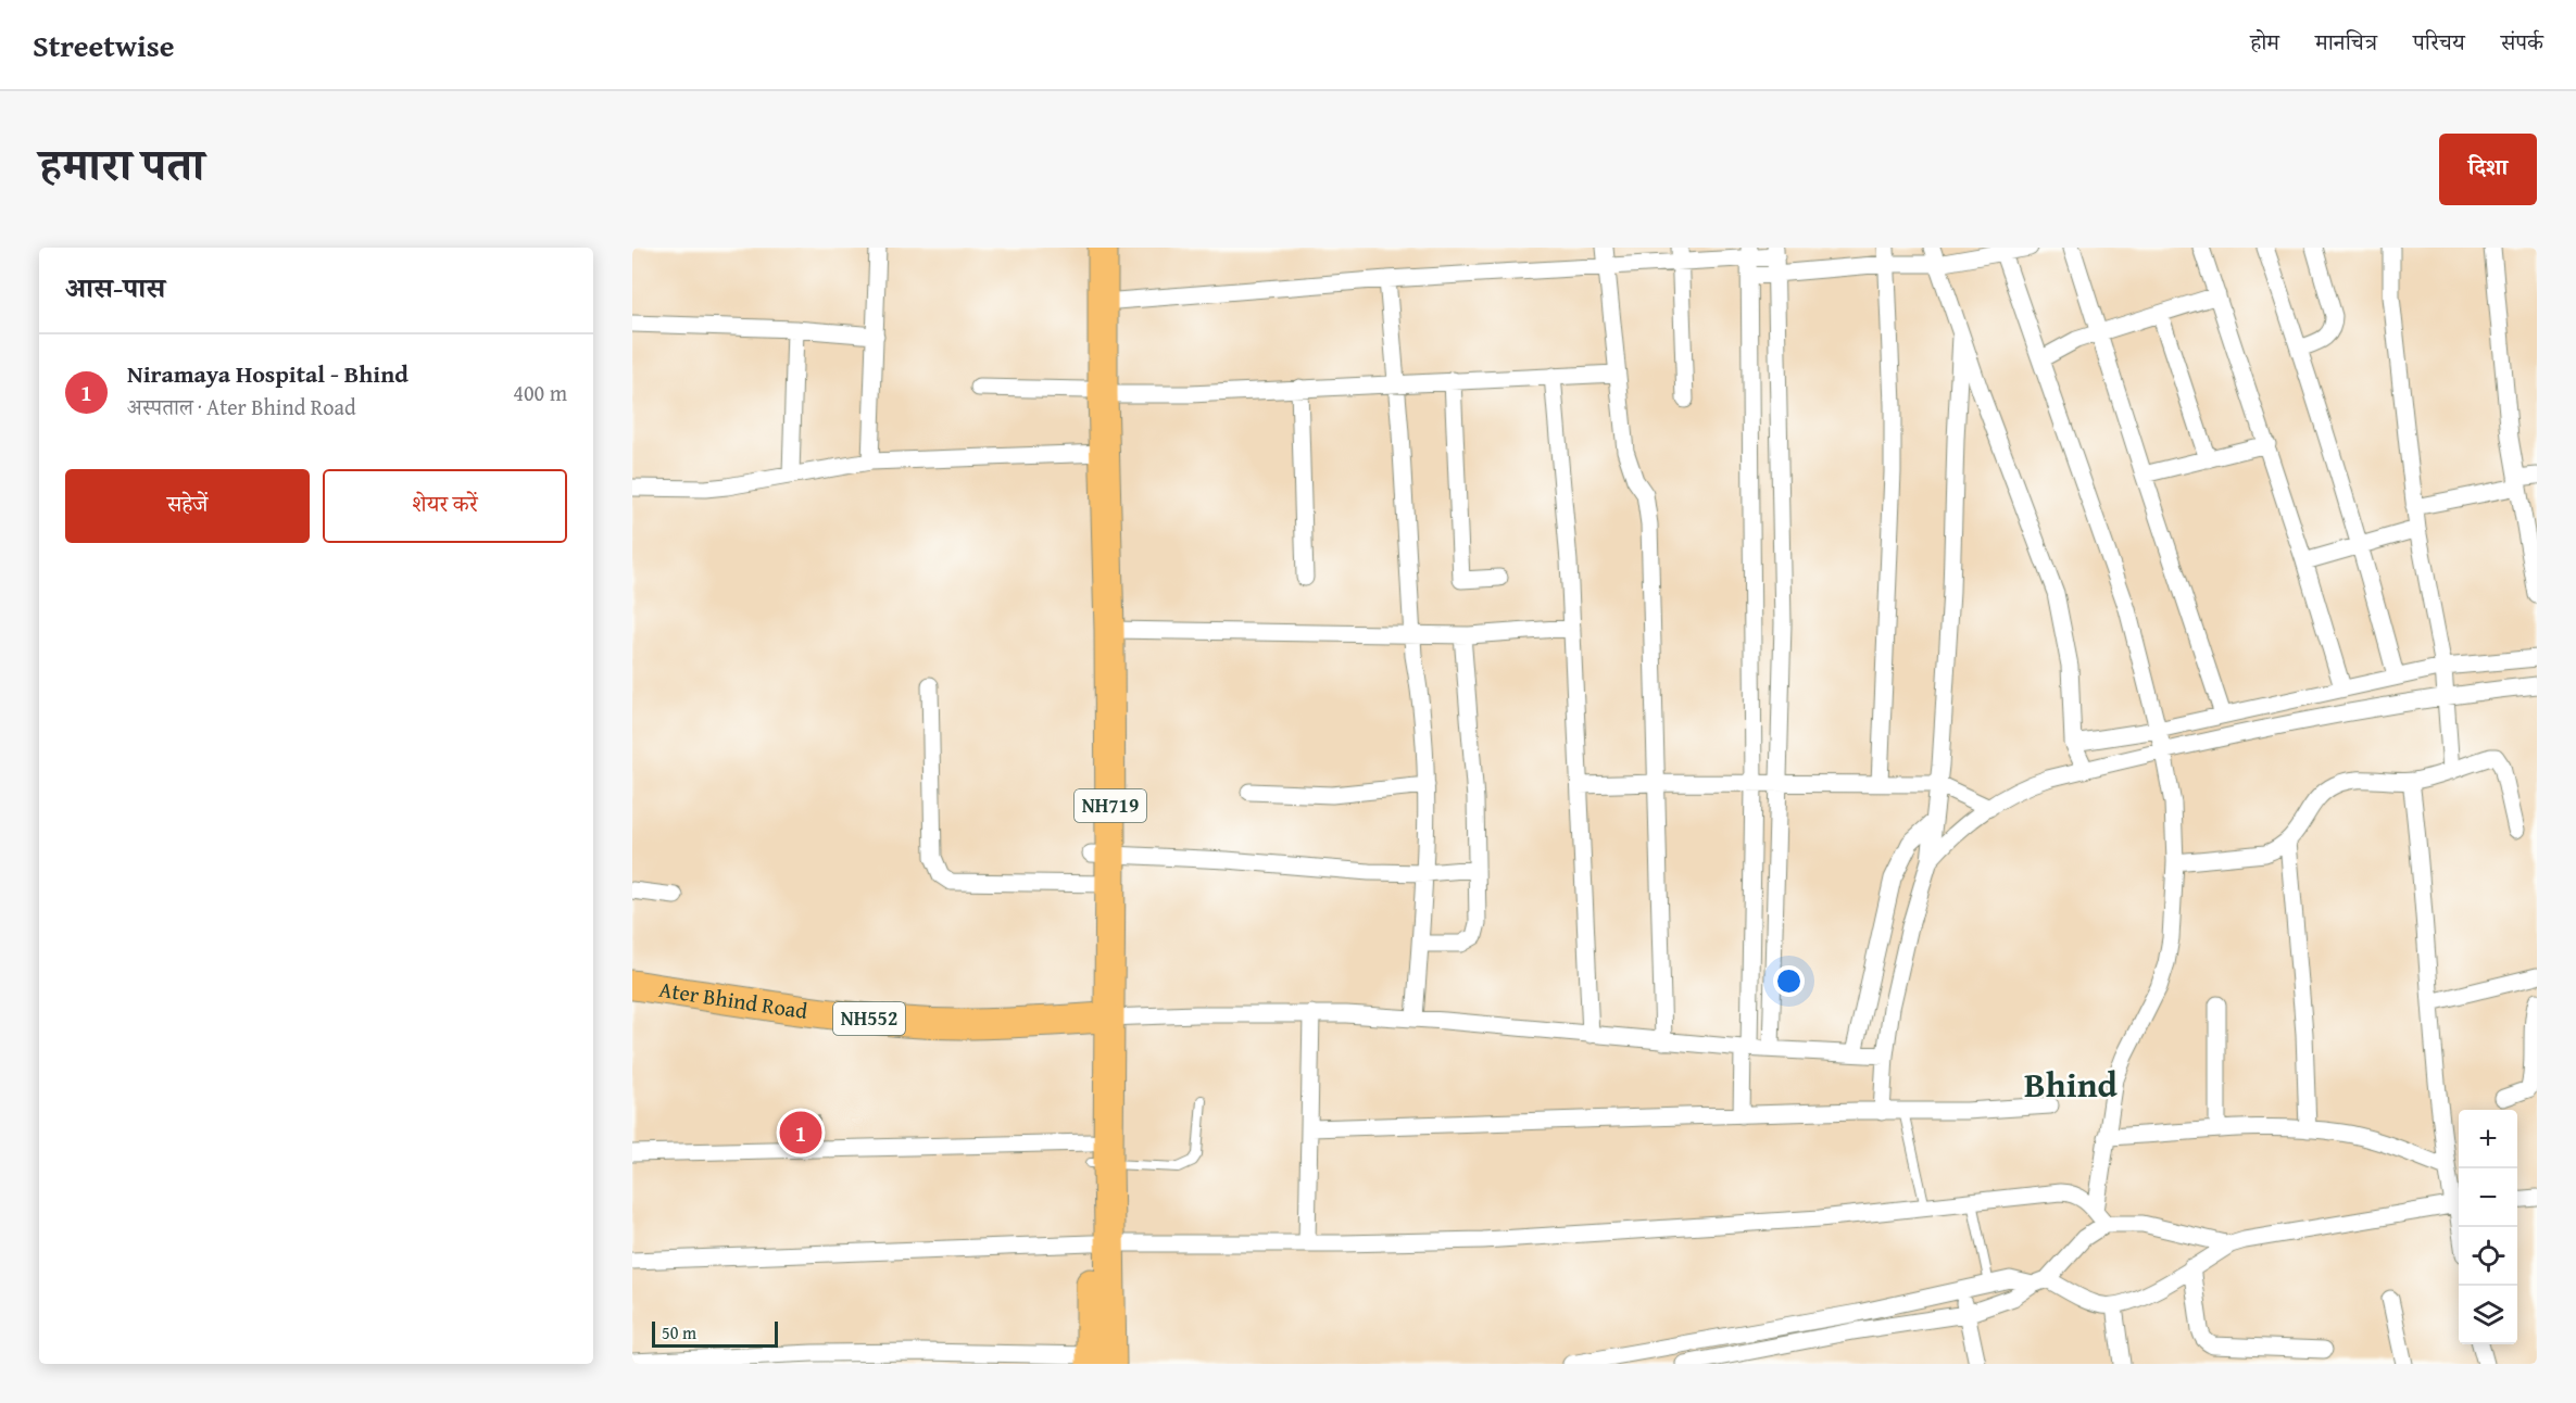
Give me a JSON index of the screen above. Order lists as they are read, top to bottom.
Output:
{
  "streets": {
    "highway": ["NH719", "Ater Bhind Road", "NH552"]
  },
  "crossings": [
    ["NH719", "Ater Bhind Road"]
  ],
  "districts": ["Bhind"],
  "scale_bar": "50 m",
  "page": {
    "header": "Streetwise",
    "nav": [
      "होम",
      "मानचित्र",
      "परिचय",
      "संपर्क"
    ],
    "title": "हमारा पता",
    "buttons": [
      "दिशा",
      ["सहेजें", "शेयर करें"]
    ],
    "heading": "आस-पास",
    "list": [
      {
        "mark": "1",
        "name": "Niramaya Hospital - Bhind",
        "note": "अस्पताल · Ater Bhind Road",
        "value": "400 m"
      }
    ],
    "pins": "1",
    "map_buttons": ["+", "−"],
    "scale": "50 m"
  }
}
